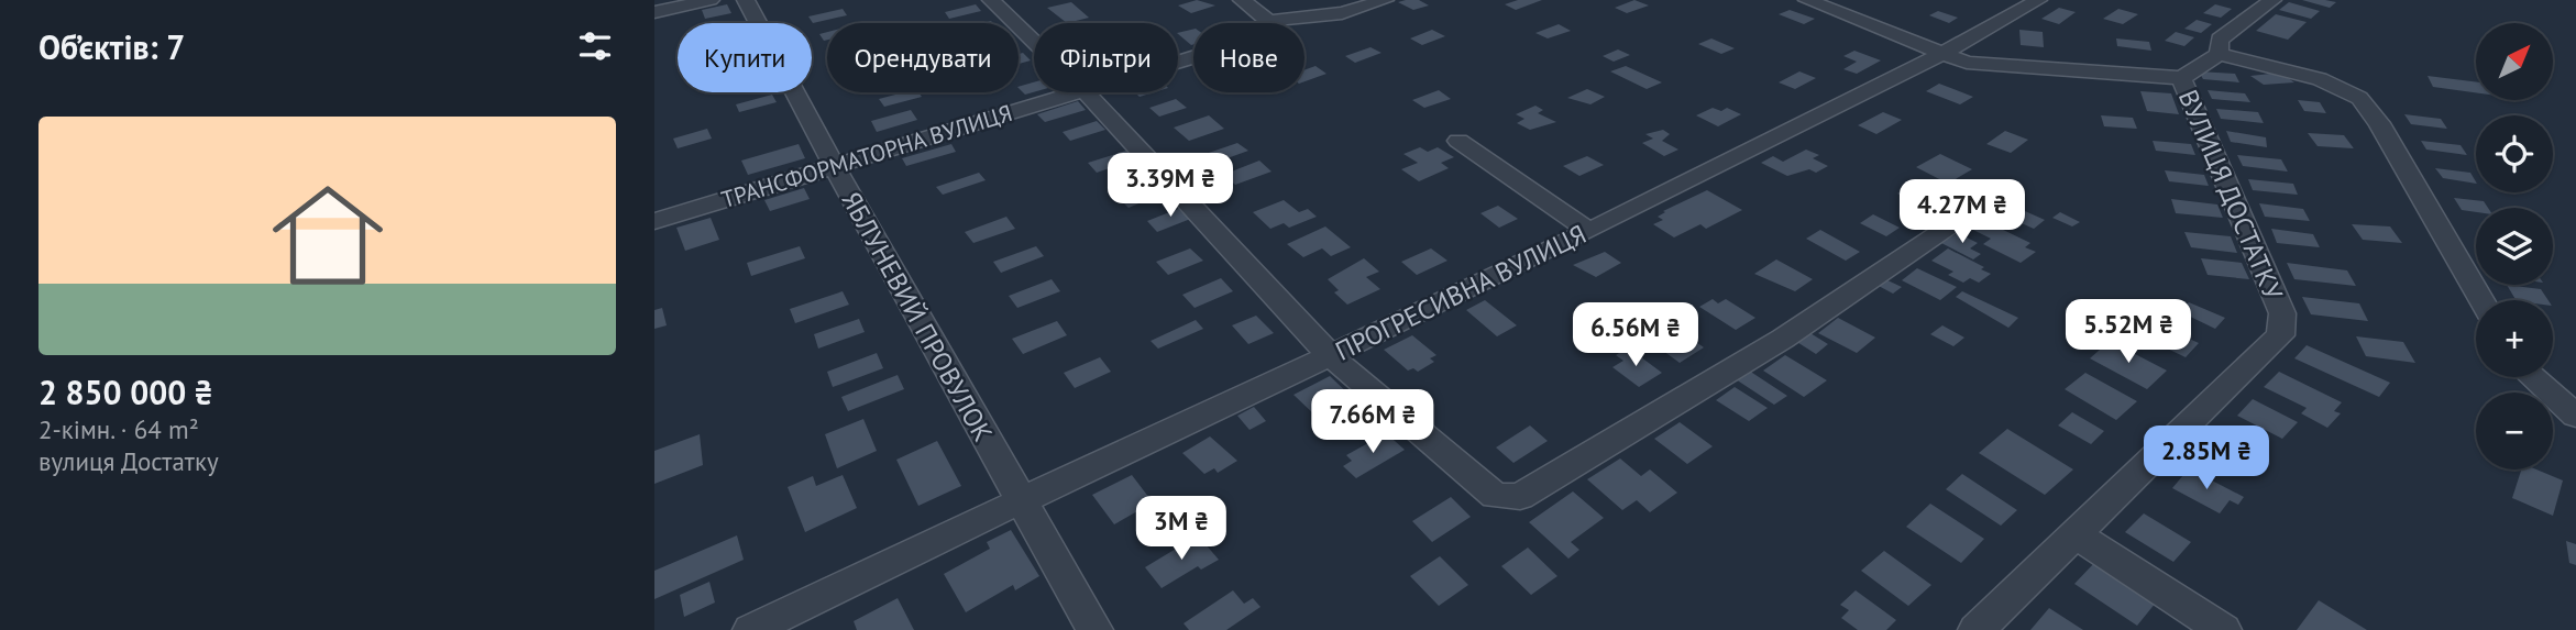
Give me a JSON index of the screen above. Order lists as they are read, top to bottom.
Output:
{
  "streets": {
    "street": [
      "ТРАНСФОРМАТОРНА ВУЛИЦЯ",
      "ВУЛИЦЯ ДОСТАТКУ",
      "ПРОГРЕСИВНА ВУЛИЦЯ",
      "ЯБЛУНЕВИЙ ПРОВУЛОК"
    ]
  },
  "crossings": [
    ["ТРАНСФОРМАТОРНА ВУЛИЦЯ", "ЯБЛУНЕВИЙ ПРОВУЛОК"],
    ["ПРОГРЕСИВНА ВУЛИЦЯ", "ЯБЛУНЕВИЙ ПРОВУЛОК"]
  ],
  "north": "top right",
  "page": {
    "heading": "Об’єктів: 7",
    "map_buttons": ["+", "−"],
    "chip": [
      "Купити",
      "Орендувати",
      "Фільтри",
      "Нове"
    ],
    "list": [
      {
        "name": "2 850 000 ₴",
        "note": "2-кімн. · 64 m² · вулиця Достатку"
      }
    ],
    "price": [
      "3.39M ₴",
      "4.27M ₴",
      "5.52M ₴",
      "6.56M ₴",
      "7.66M ₴",
      "2.85M ₴",
      "3M ₴"
    ]
  }
}
